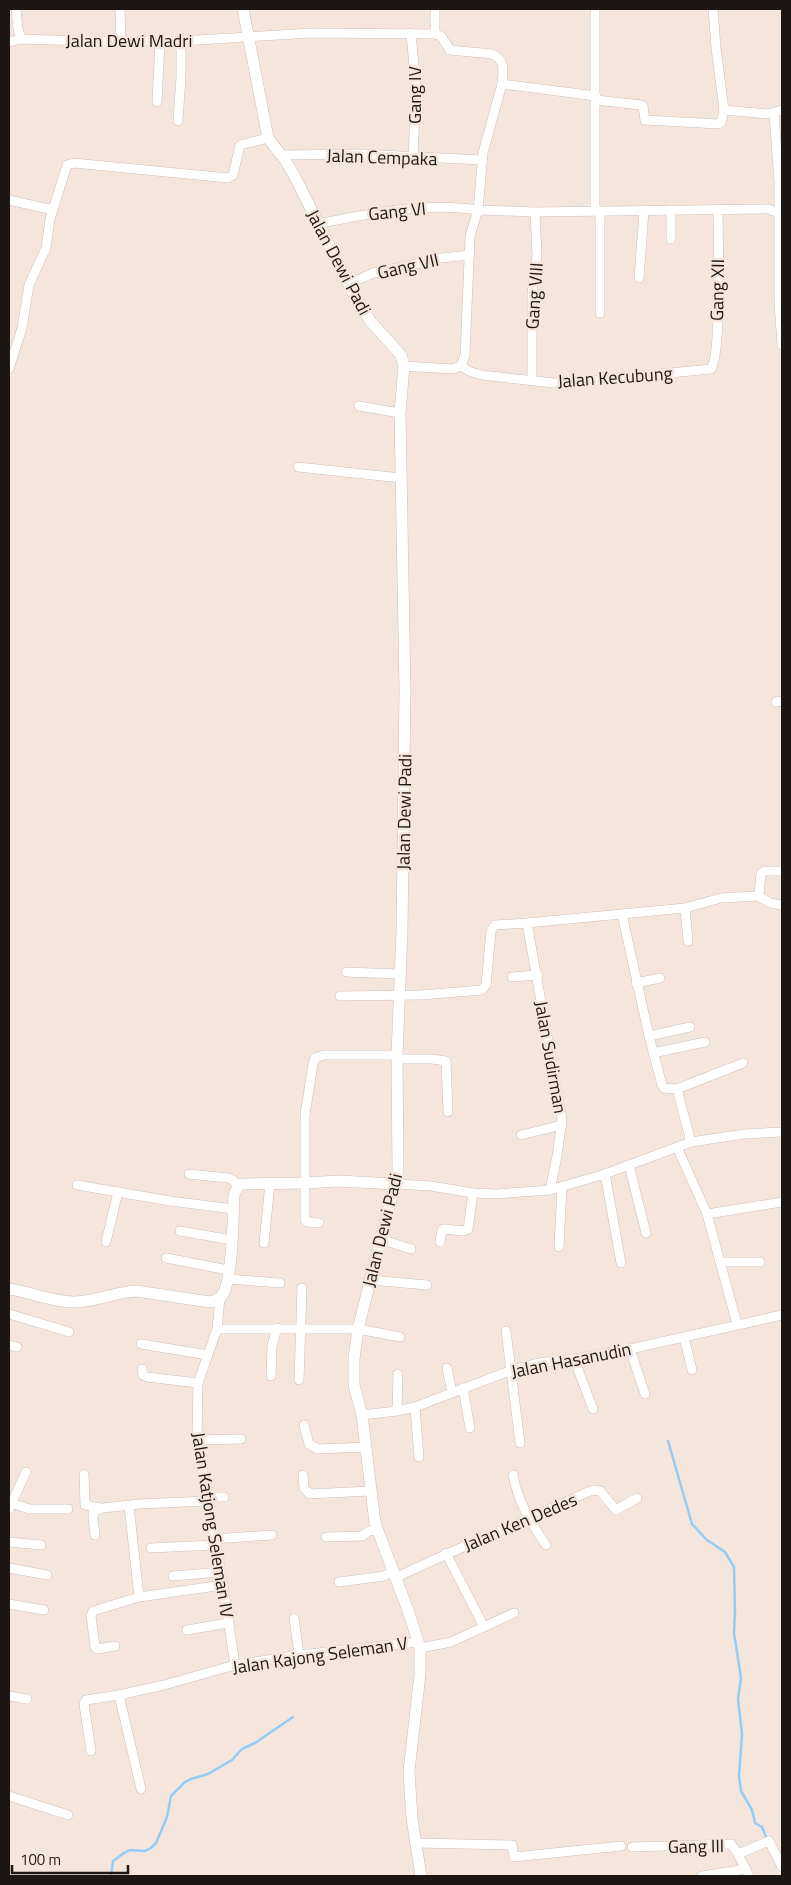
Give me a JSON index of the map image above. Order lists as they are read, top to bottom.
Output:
{
  "streets": {
    "street": [
      "Jalan Dewi Madri",
      "Gang IV",
      "Jalan Cempaka",
      "Gang VI",
      "Jalan Dewi Padi",
      "Gang VII",
      "Gang XII",
      "Gang VIII",
      "Jalan Kecubung",
      "Jalan Sudirman",
      "Jalan Hasanudin",
      "Jalan Ken Dedes",
      "Jalan Katjong Seleman IV",
      "Jalan Kajong Seleman V",
      "Gang III"
    ]
  },
  "crossings": [
    ["Jalan Dewi Madri", "Gang IV"],
    ["Jalan Dewi Madri", "Jalan Dewi Padi"],
    ["Gang IV", "Jalan Cempaka"],
    ["Jalan Cempaka", "Jalan Dewi Padi"],
    ["Gang VI", "Jalan Dewi Padi"],
    ["Gang VI", "Gang XII"],
    ["Gang VI", "Gang VIII"],
    ["Jalan Dewi Padi", "Gang VII"],
    ["Jalan Dewi Padi", "Jalan Hasanudin"],
    ["Jalan Dewi Padi", "Jalan Ken Dedes"],
    ["Jalan Dewi Padi", "Jalan Kajong Seleman V"],
    ["Gang XII", "Jalan Kecubung"],
    ["Gang VIII", "Jalan Kecubung"],
    ["Jalan Katjong Seleman IV", "Jalan Kajong Seleman V"]
  ],
  "scale_bar": "100 m"
}
